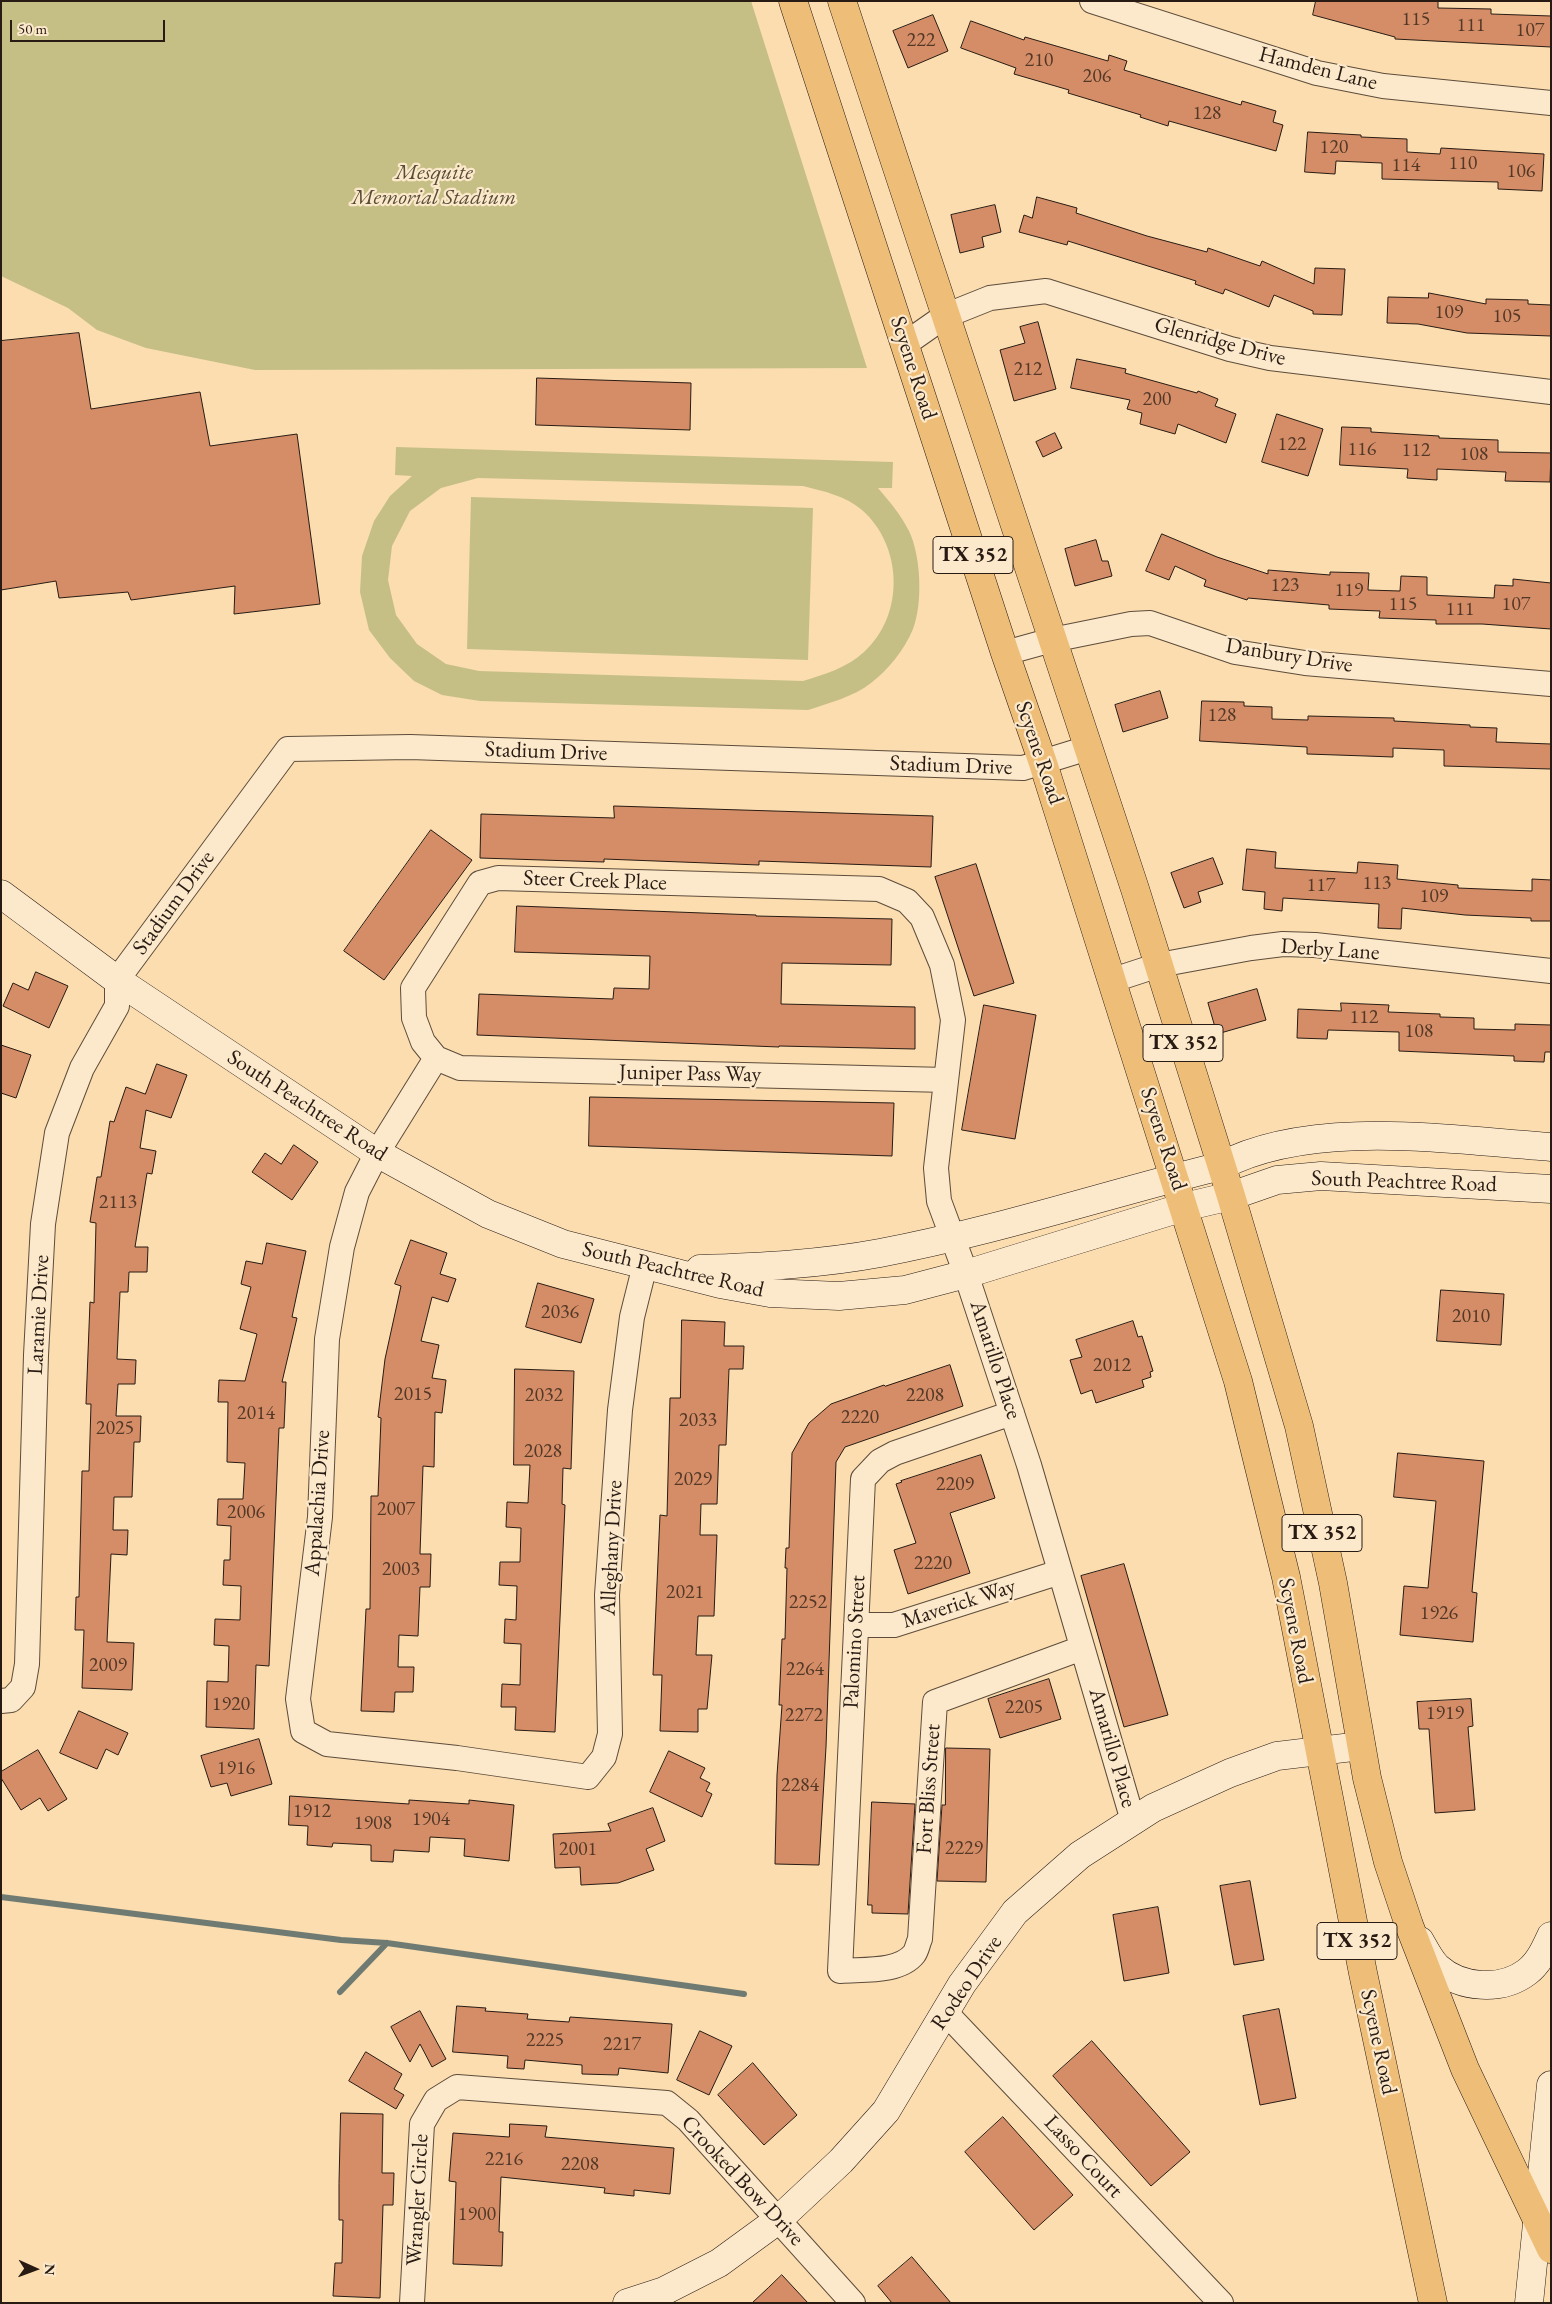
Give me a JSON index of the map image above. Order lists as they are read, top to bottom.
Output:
{
  "streets": {
    "main road": [
      "Scyene Road",
      "TX 352",
      "South Peachtree Road",
      "Rodeo Drive"
    ],
    "street": [
      "Hamden Lane",
      "Glenridge Drive",
      "Danbury Drive",
      "Stadium Drive",
      "Steer Creek Place",
      "Derby Lane",
      "Juniper Pass Way",
      "Laramie Drive",
      "Amarillo Place",
      "Appalachia Drive",
      "Alleghany Drive",
      "Maverick Way",
      "Palomino Street",
      "Fort Bliss Street",
      "Lasso Court",
      "Crooked Bow Drive",
      "Wrangler Circle"
    ]
  },
  "crossings": [
    ["Glenridge Drive", "Scyene Road"],
    ["Scyene Road", "Danbury Drive"],
    ["Scyene Road", "Stadium Drive"],
    ["Scyene Road", "Derby Lane"],
    ["Scyene Road", "South Peachtree Road"],
    ["Scyene Road", "Rodeo Drive"],
    ["Stadium Drive", "South Peachtree Road"],
    ["Stadium Drive", "Laramie Drive"],
    ["Steer Creek Place", "Juniper Pass Way"],
    ["Steer Creek Place", "Amarillo Place"],
    ["Steer Creek Place", "Appalachia Drive"],
    ["Juniper Pass Way", "Amarillo Place"],
    ["Juniper Pass Way", "Appalachia Drive"],
    ["South Peachtree Road", "Laramie Drive"],
    ["South Peachtree Road", "Amarillo Place"],
    ["South Peachtree Road", "Appalachia Drive"],
    ["South Peachtree Road", "Alleghany Drive"],
    ["Amarillo Place", "Maverick Way"],
    ["Amarillo Place", "Palomino Street"],
    ["Amarillo Place", "Fort Bliss Street"],
    ["Amarillo Place", "Rodeo Drive"],
    ["Appalachia Drive", "Alleghany Drive"],
    ["Maverick Way", "Palomino Street"],
    ["Palomino Street", "Fort Bliss Street"],
    ["Rodeo Drive", "Lasso Court"],
    ["Rodeo Drive", "Crooked Bow Drive"],
    ["Crooked Bow Drive", "Wrangler Circle"]
  ],
  "parks": ["Mesquite Memorial Stadium"],
  "house_numbers": [
    "115",
    "111",
    "107",
    "222",
    "210",
    "206",
    "128",
    "120",
    "110",
    "114",
    "106",
    "109",
    "105",
    "212",
    "200",
    "122",
    "116",
    "112",
    "108",
    "123",
    "119",
    "115",
    "107",
    "111",
    "128",
    "113",
    "117",
    "109",
    "112",
    "108",
    "2113",
    "2036",
    "2010",
    "2012",
    "2015",
    "2032",
    "2208",
    "2014",
    "2220",
    "2033",
    "2025",
    "2028",
    "2029",
    "2209",
    "2007",
    "2006",
    "2220",
    "2003",
    "2021",
    "2252",
    "1926",
    "2009",
    "2264",
    "1920",
    "2205",
    "1919",
    "2272",
    "1916",
    "2284",
    "1912",
    "1904",
    "1908",
    "2229",
    "2001",
    "2225",
    "2217",
    "2216",
    "2208",
    "1900"
  ],
  "scale_bar": "50 m",
  "north": "right"
}
